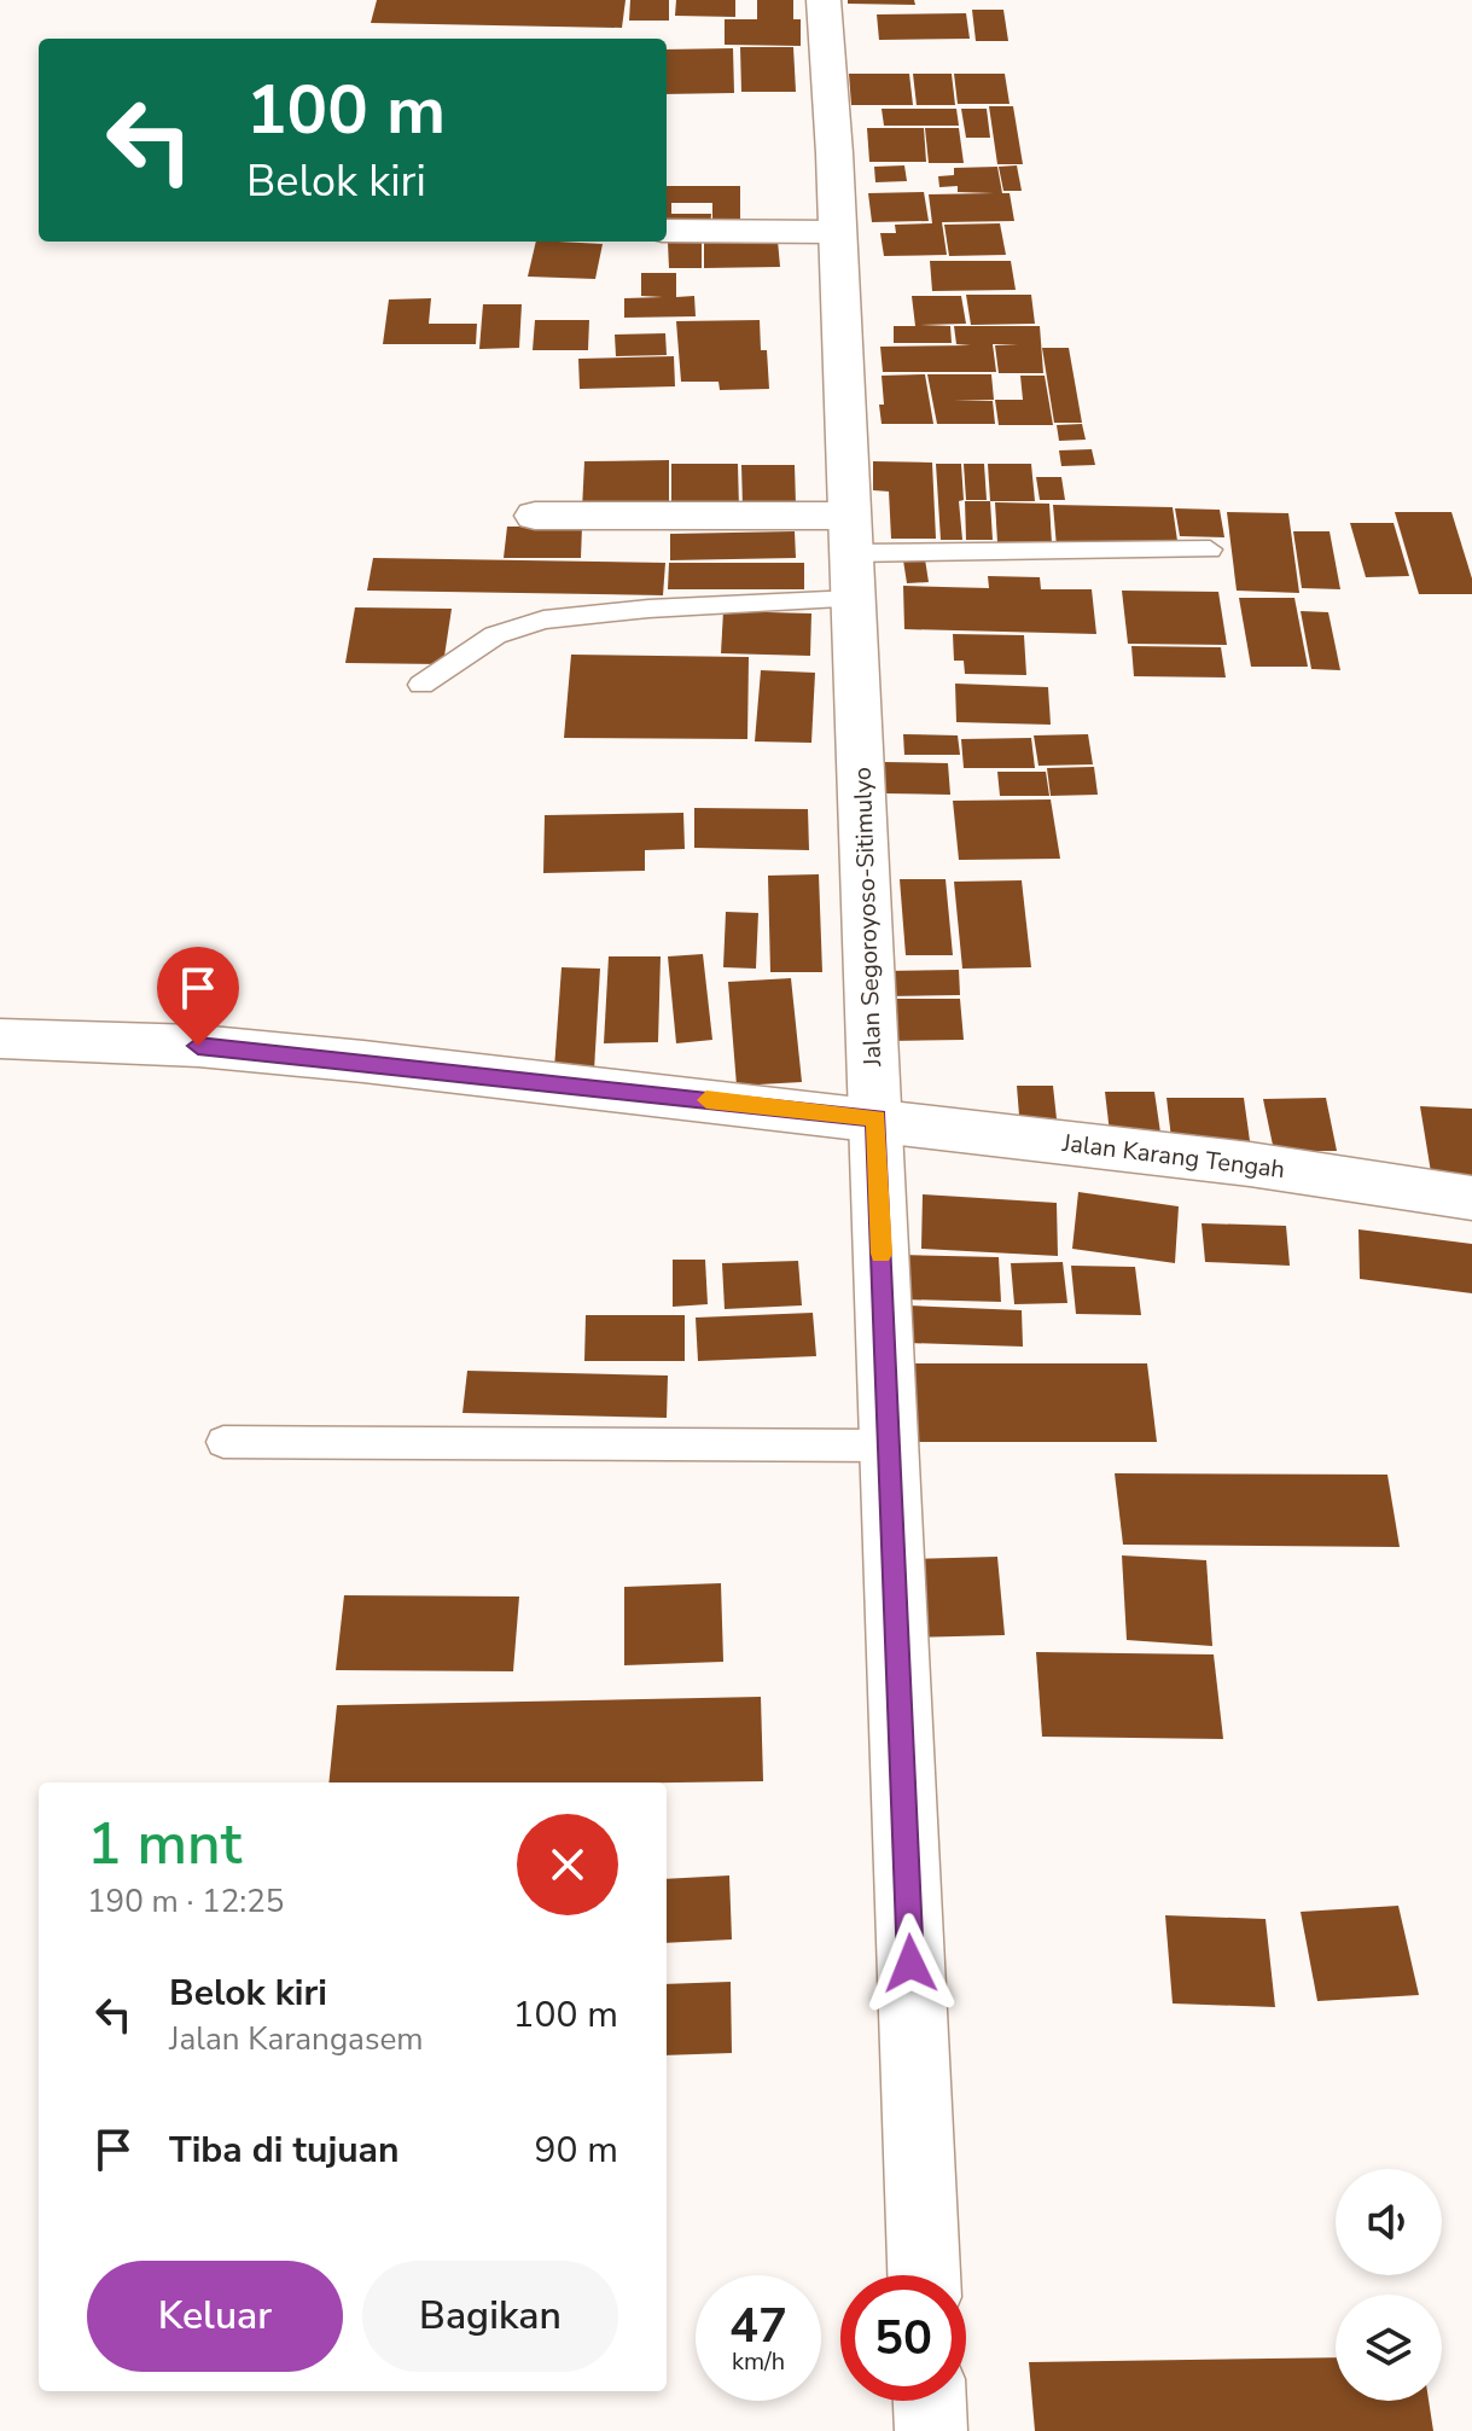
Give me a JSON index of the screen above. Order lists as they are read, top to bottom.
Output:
{
  "streets": {
    "main road": ["Jalan Segoroyoso-Sitimulyo", "Jalan Karang Tengah"]
  },
  "crossings": [
    ["Jalan Segoroyoso-Sitimulyo", "Jalan Karang Tengah"]
  ],
  "page": {
    "turn": ["100 m", "Belok kiri"],
    "heading": ["1 mnt", "190 m · 12:25"],
    "list": [
      {
        "name": "Belok kiri",
        "note": "Jalan Karangasem",
        "value": "100 m"
      },
      {
        "name": "Tiba di tujuan",
        "value": "90 m"
      }
    ],
    "buttons": ["Keluar", "Bagikan"],
    "speed": "47 km/h",
    "limit": "50"
  }
}
